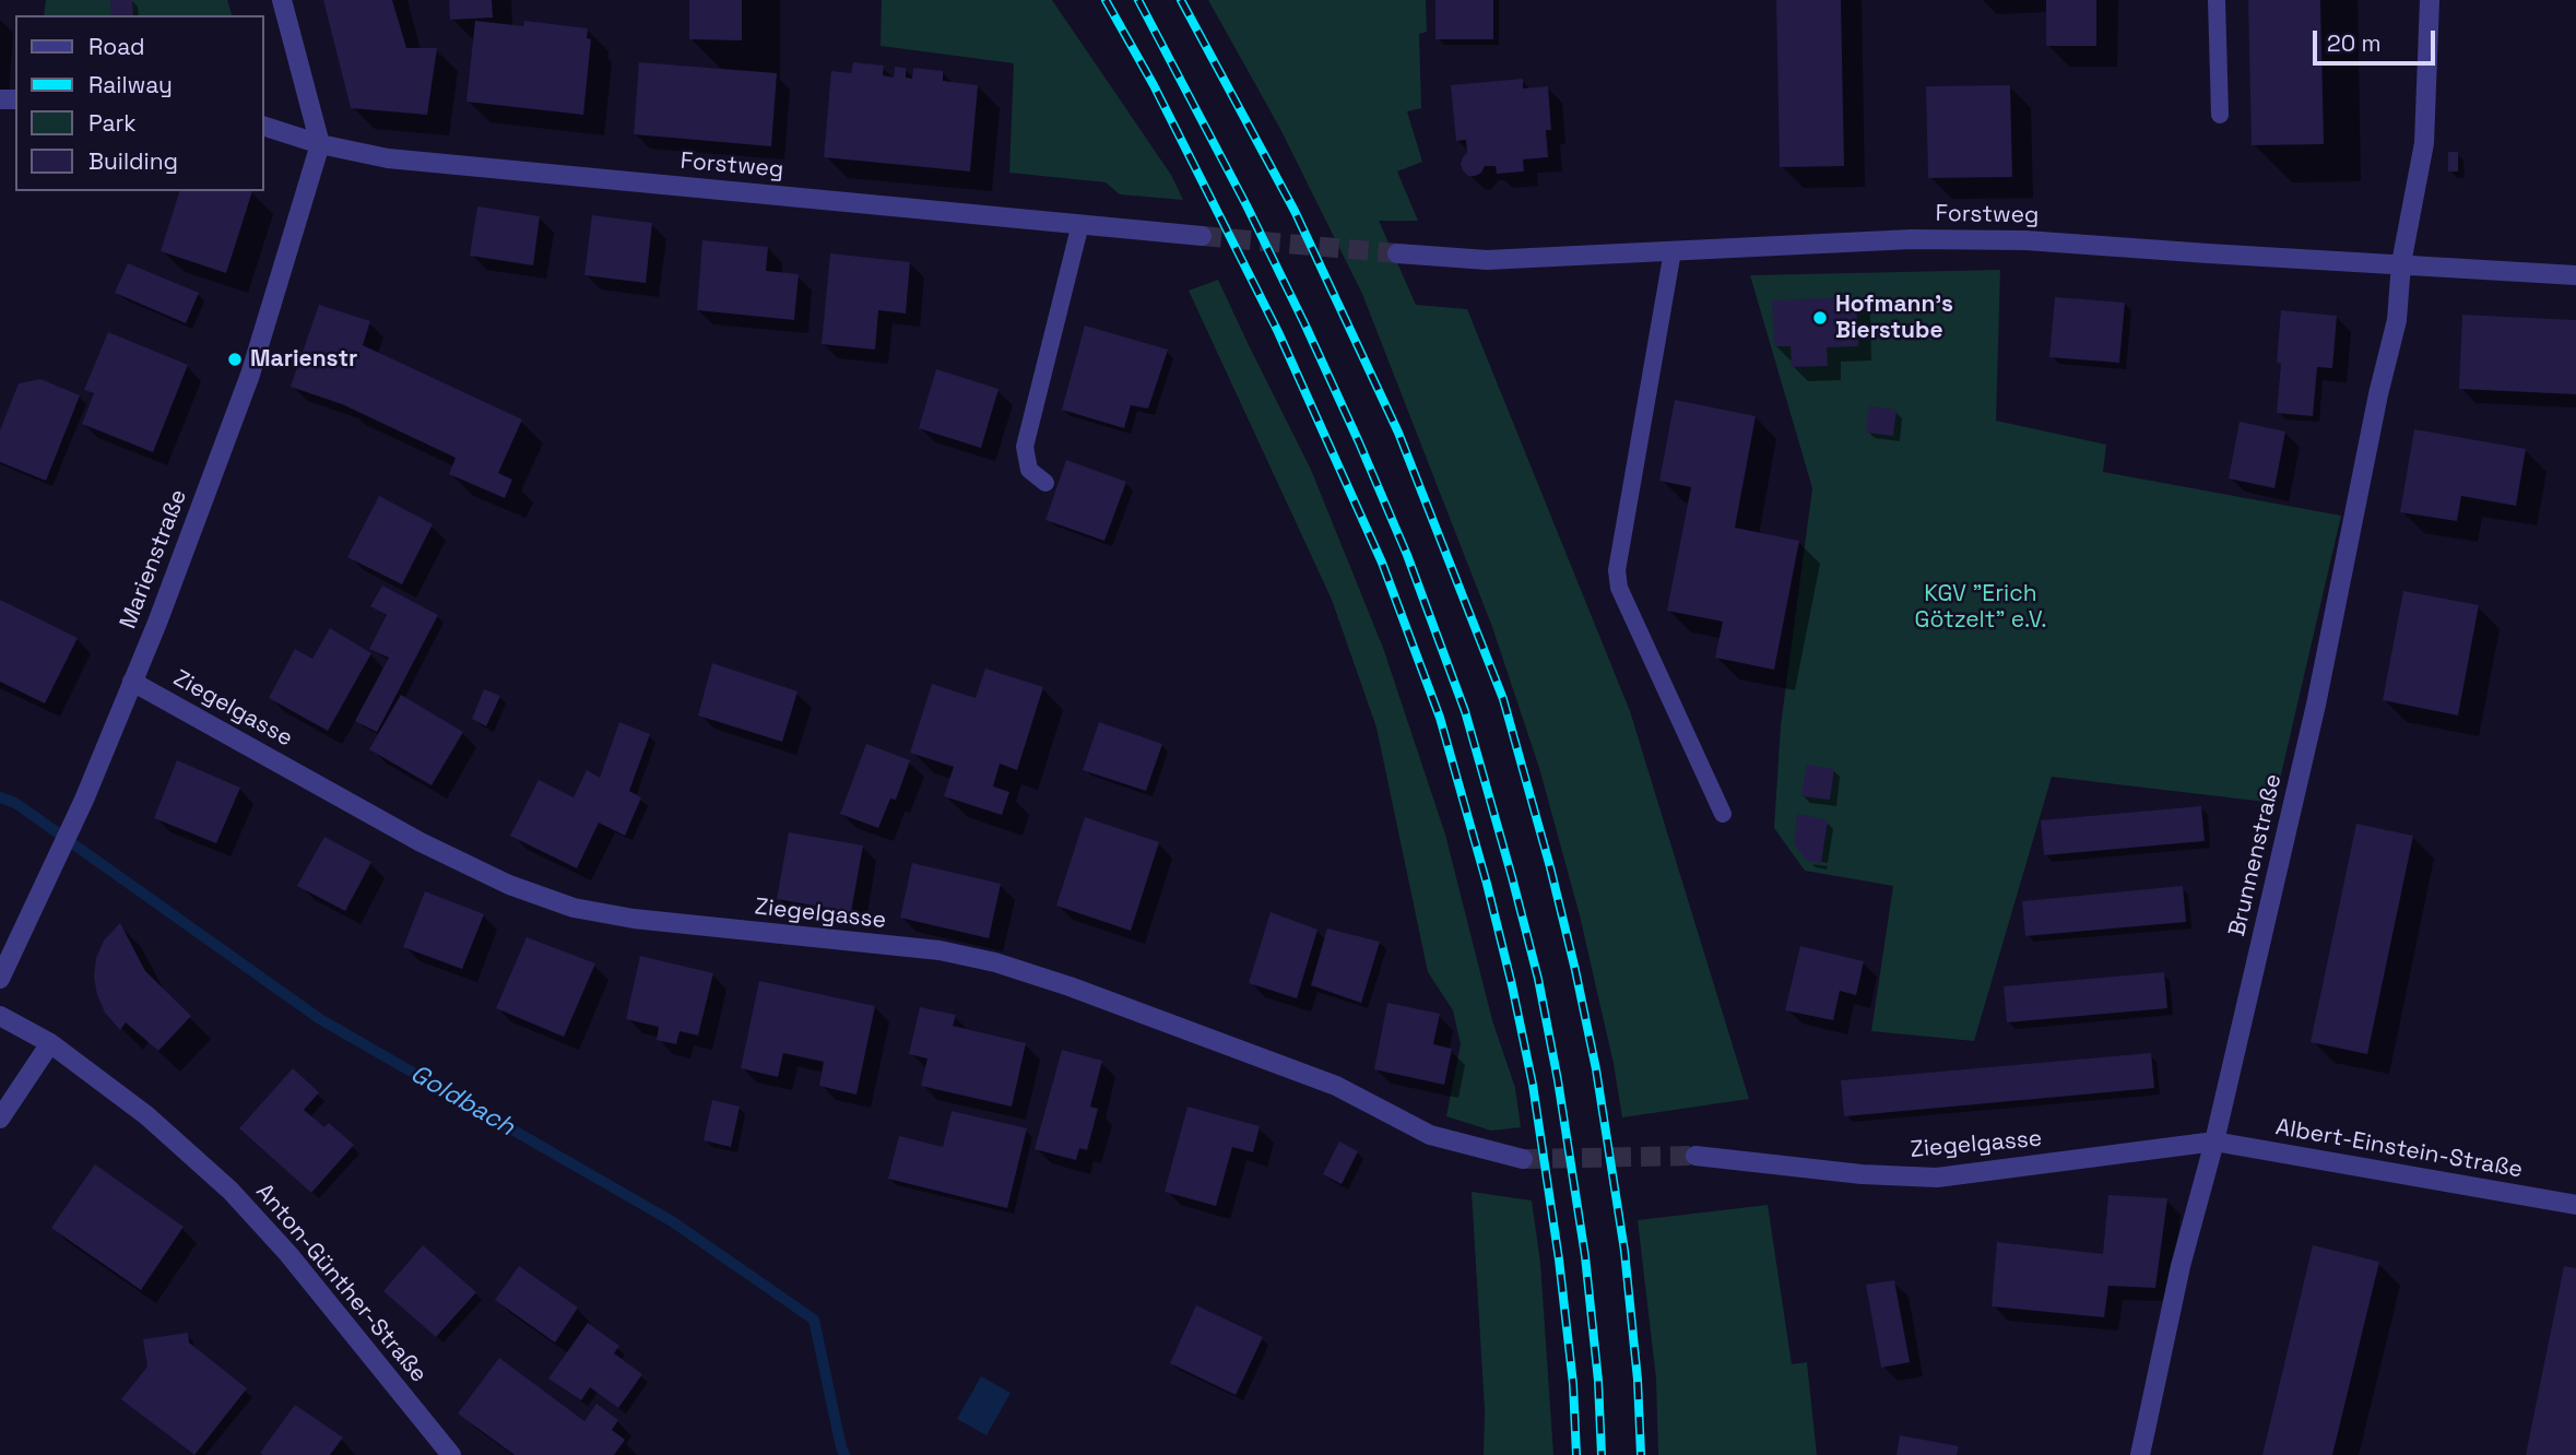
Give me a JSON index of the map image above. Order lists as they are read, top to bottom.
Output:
{
  "streets": {
    "street": [
      "Forstweg",
      "Marienstraße",
      "Ziegelgasse",
      "Brunnenstraße",
      "Albert-Einstein-Straße",
      "Anton-Günther-Straße"
    ]
  },
  "crossings": [
    ["Forstweg", "Marienstraße"],
    ["Forstweg", "Brunnenstraße"],
    ["Marienstraße", "Ziegelgasse"],
    ["Ziegelgasse", "Brunnenstraße"],
    ["Ziegelgasse", "Albert-Einstein-Straße"],
    ["Brunnenstraße", "Albert-Einstein-Straße"]
  ],
  "water": ["Goldbach"],
  "parks": ["KGV \"Erich Götzelt\" e.V."],
  "places": ["Hofmann's Bierstube", "Marienstr"],
  "legend": [
    "Road",
    "Railway",
    "Park",
    "Building"
  ],
  "scale_bar": "20 m"
}
